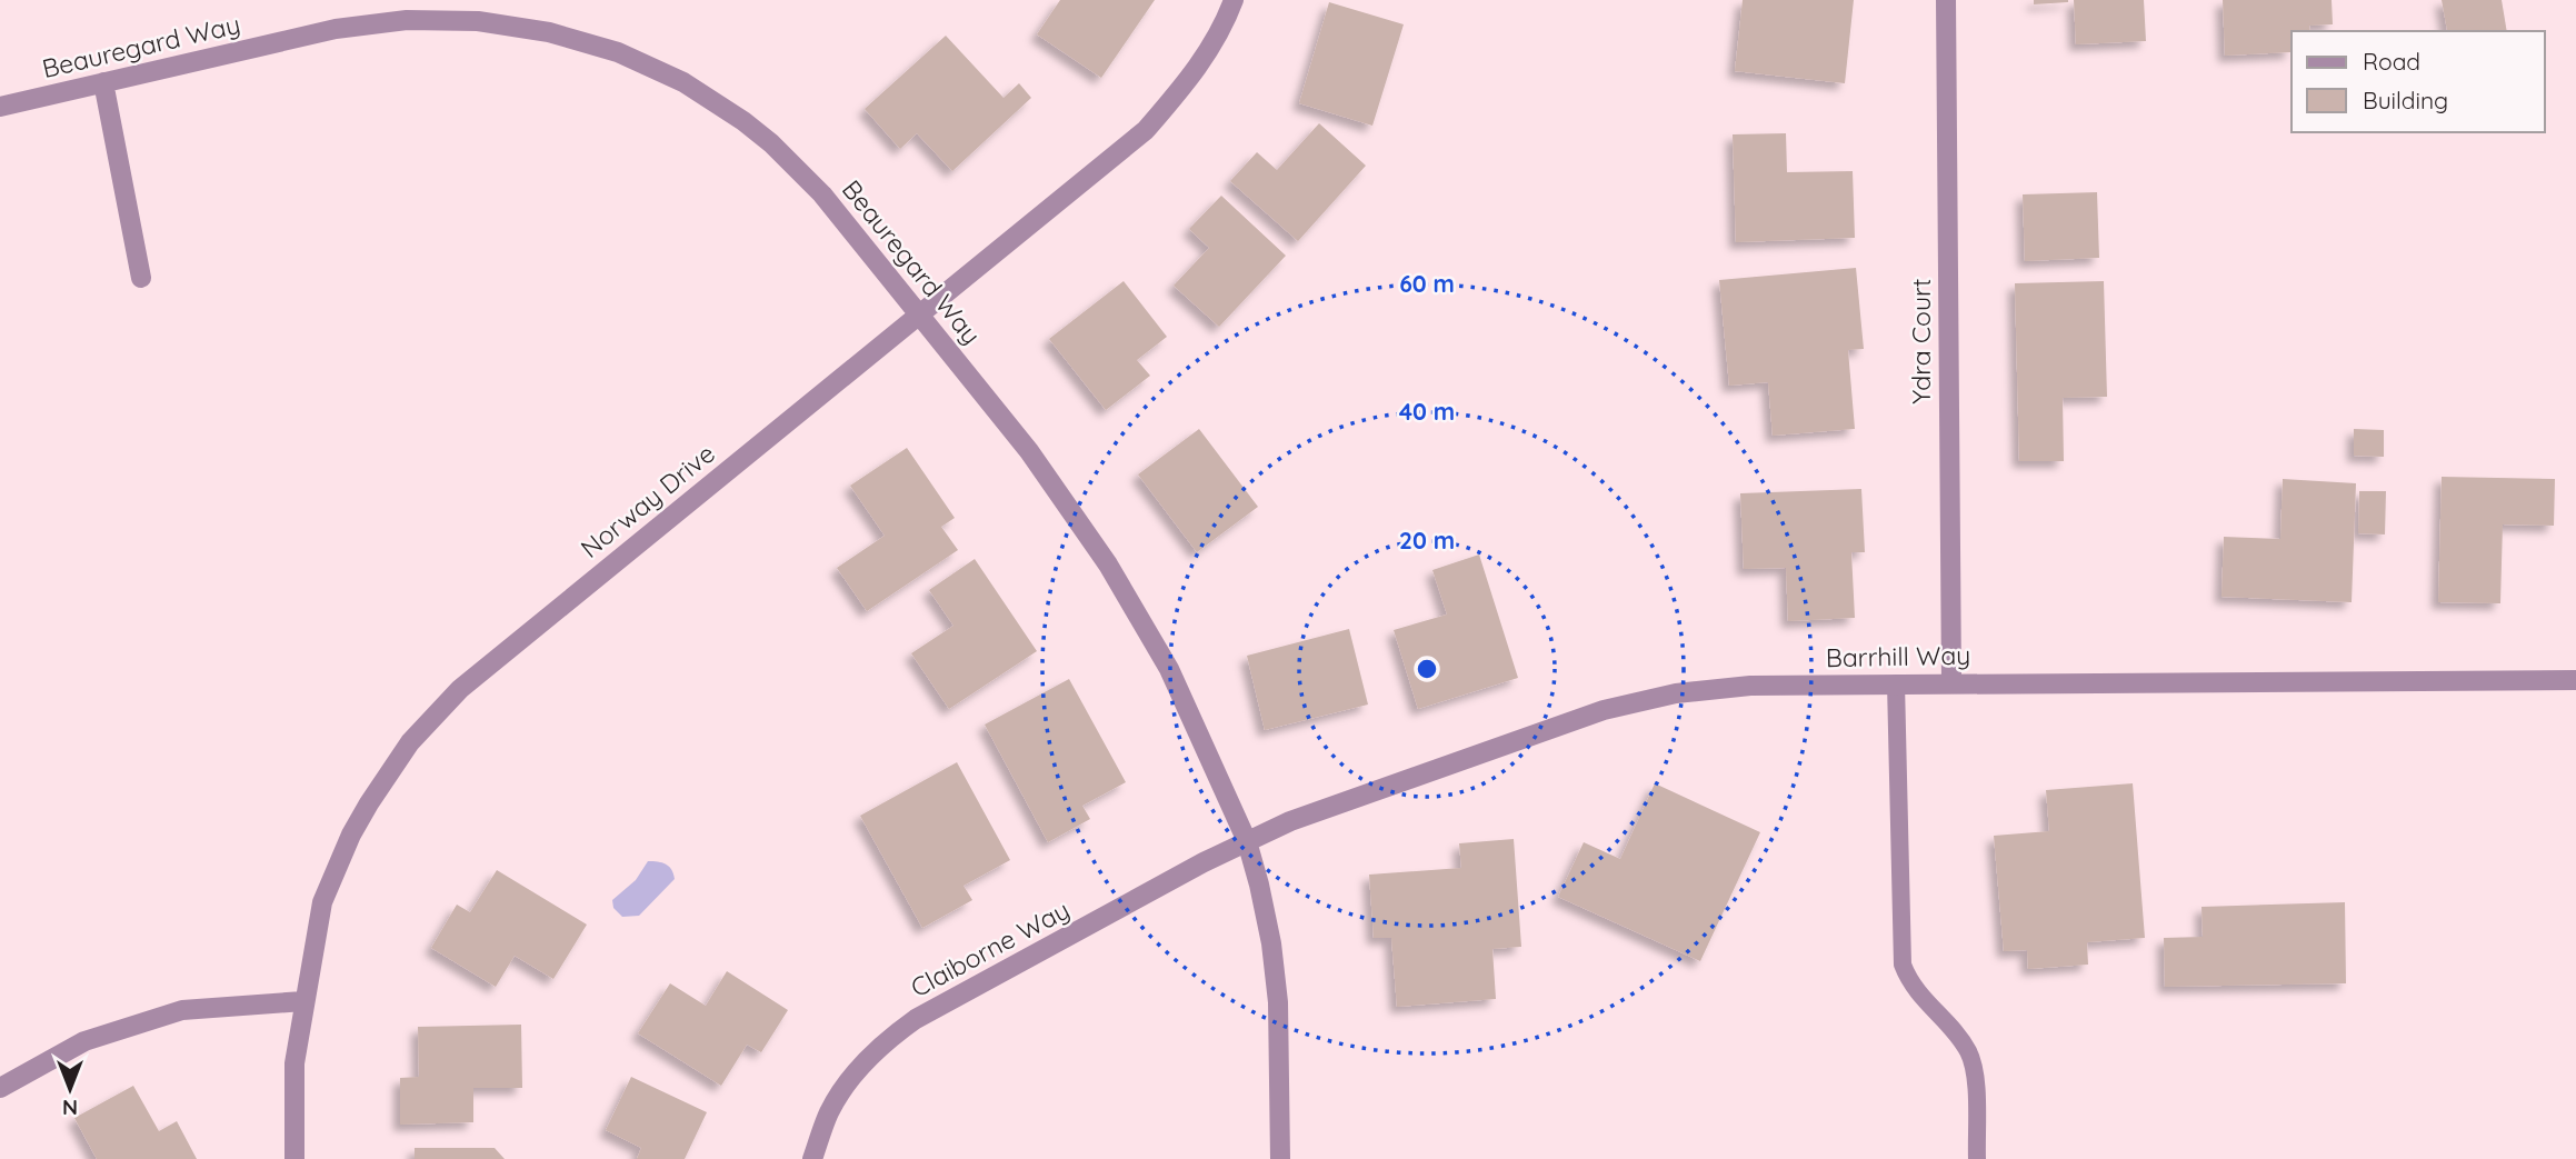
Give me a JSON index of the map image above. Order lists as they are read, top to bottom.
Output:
{
  "streets": {
    "street": [
      "Beauregard Way",
      "Ydra Court",
      "Norway Drive",
      "Barrhill Way",
      "Claiborne Way"
    ]
  },
  "crossings": [
    ["Beauregard Way", "Norway Drive"],
    ["Beauregard Way", "Barrhill Way"],
    ["Beauregard Way", "Claiborne Way"],
    ["Ydra Court", "Barrhill Way"],
    ["Barrhill Way", "Claiborne Way"]
  ],
  "legend": ["Road", "Building"],
  "north": "bottom",
  "rings": ["60 m", "40 m", "20 m"]
}
